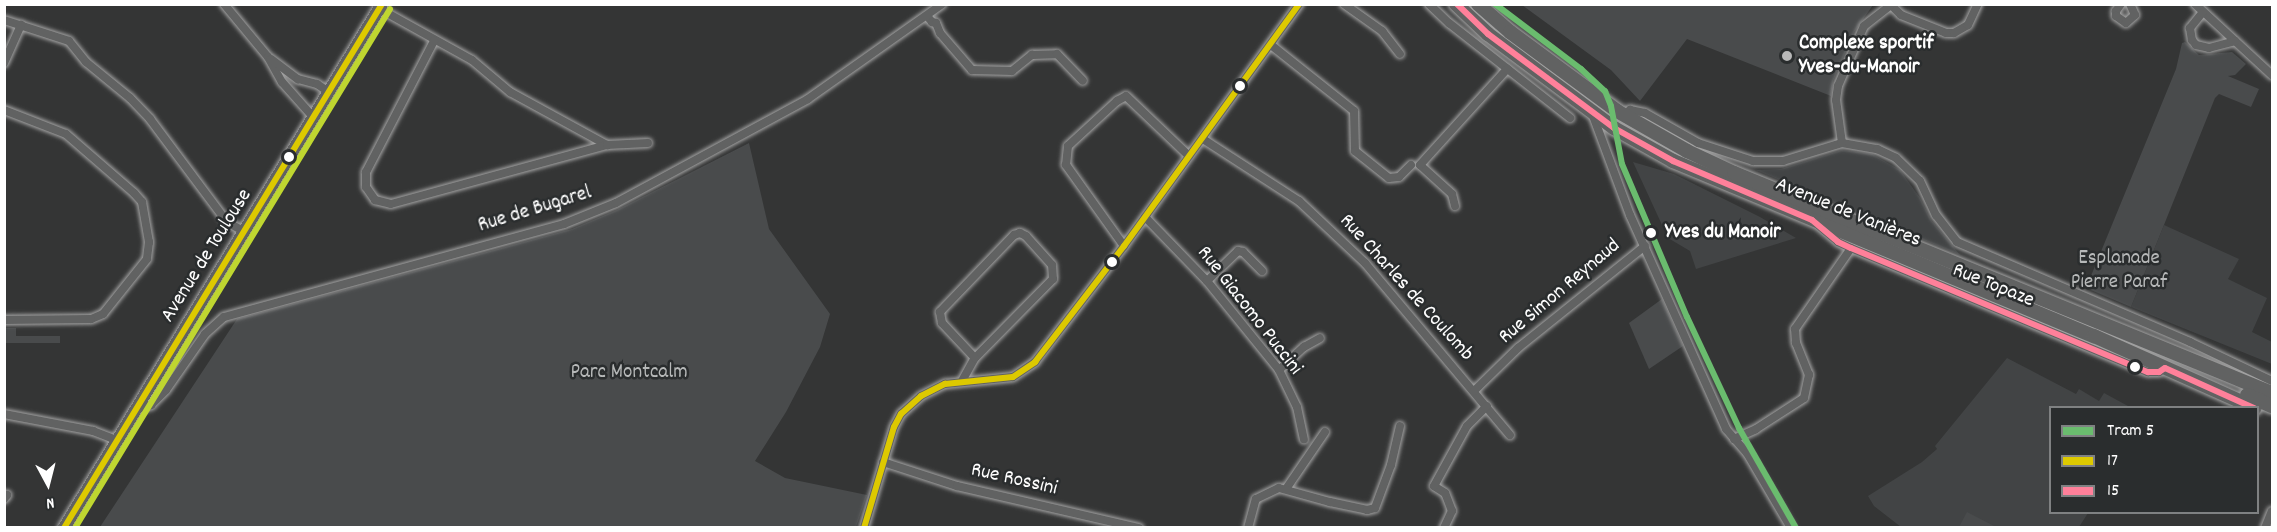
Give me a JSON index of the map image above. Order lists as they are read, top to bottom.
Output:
{
  "streets": {
    "main road": ["Avenue de Vanières", "Avenue de Toulouse"],
    "street": [
      "Rue de Bugarel",
      "Rue Topaze",
      "Rue Charles de Coulomb",
      "Rue Simon Reynaud",
      "Rue Giacomo Puccini",
      "Rue Rossini"
    ]
  },
  "crossings": [
    ["Rue de Bugarel", "Avenue de Toulouse"],
    ["Avenue de Vanières", "Rue Topaze"],
    ["Rue Charles de Coulomb", "Rue Simon Reynaud"]
  ],
  "parks": ["Esplanade Pierre Paraf", "Parc Montcalm"],
  "places": ["Complexe sportif Yves-du-Manoir", "Yves du Manoir"],
  "lines": ["tram line 5", "transit line 17", "transit line 15"],
  "legend": ["Tram 5", "17", "15"],
  "north": "bottom"
}
